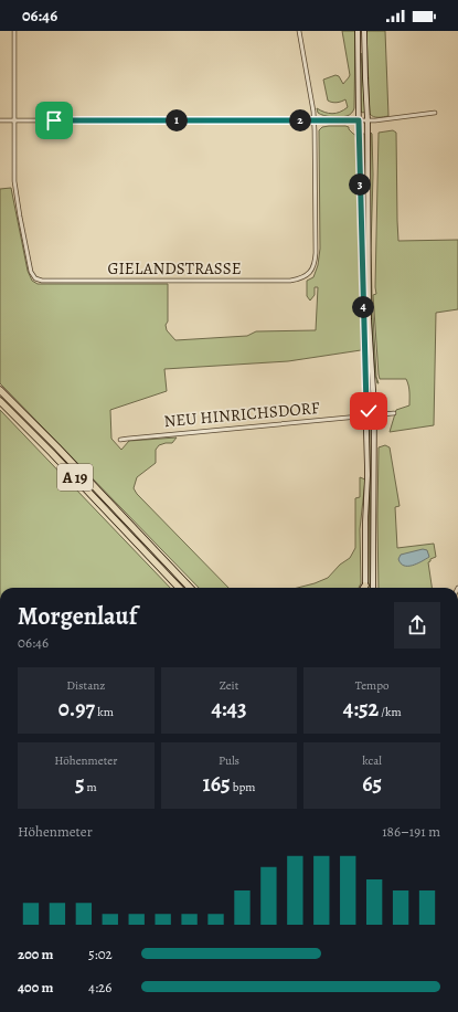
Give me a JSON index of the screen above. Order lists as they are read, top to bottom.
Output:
{
  "streets": {
    "highway": ["A 19"],
    "street": ["GIELANDSTRASSE", "NEU HINRICHSDORF"]
  },
  "page": {
    "status": "06:46",
    "pins": [
      "1",
      "2",
      "3",
      "4"
    ],
    "heading": ["Morgenlauf", "06:46"],
    "stats": [
      ["Distanz", "0.97 km"],
      ["Zeit", "4:43"],
      ["Tempo", "4:52 /km"],
      ["Höhenmeter", "5 m"],
      ["Puls", "165 bpm"],
      ["kcal", "65"]
    ],
    "chart": ["Höhenmeter", "186–191 m"],
    "list": [
      {
        "name": "200 m",
        "note": "5:02"
      },
      {
        "name": "400 m",
        "note": "4:26"
      }
    ]
  }
}
